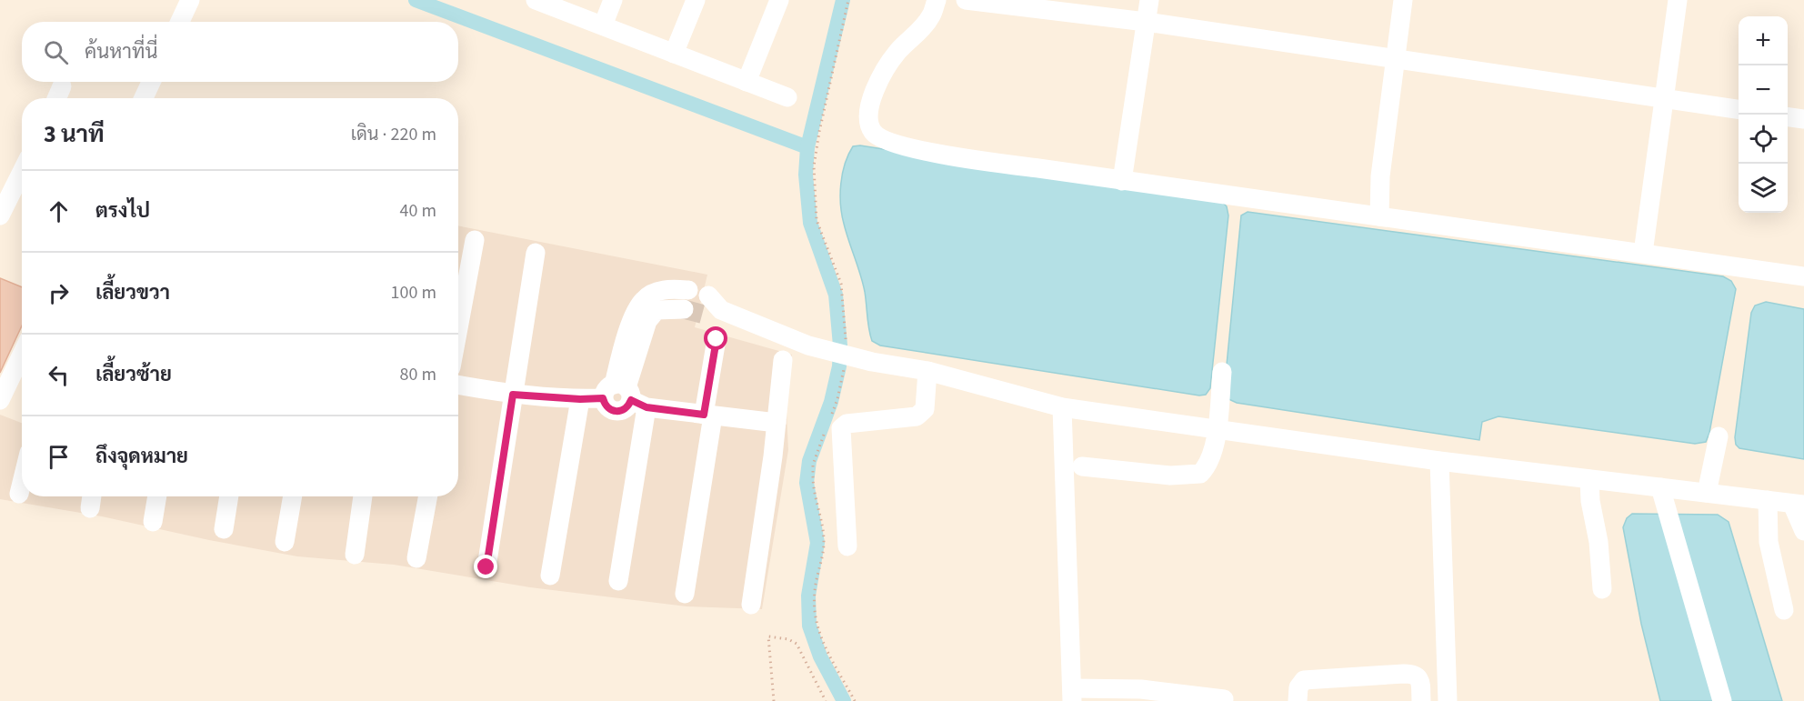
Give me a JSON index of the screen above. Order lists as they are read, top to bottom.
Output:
{
  "page": {
    "map_buttons": ["+", "−"],
    "search": "ค้นหาที่นี่",
    "heading": ["3 นาที", "เดิน · 220 m"],
    "list": [
      ["ตรงไป", "40 m"],
      ["เลี้ยวขวา", "100 m"],
      ["เลี้ยวซ้าย", "80 m"],
      "ถึงจุดหมาย"
    ]
  }
}
